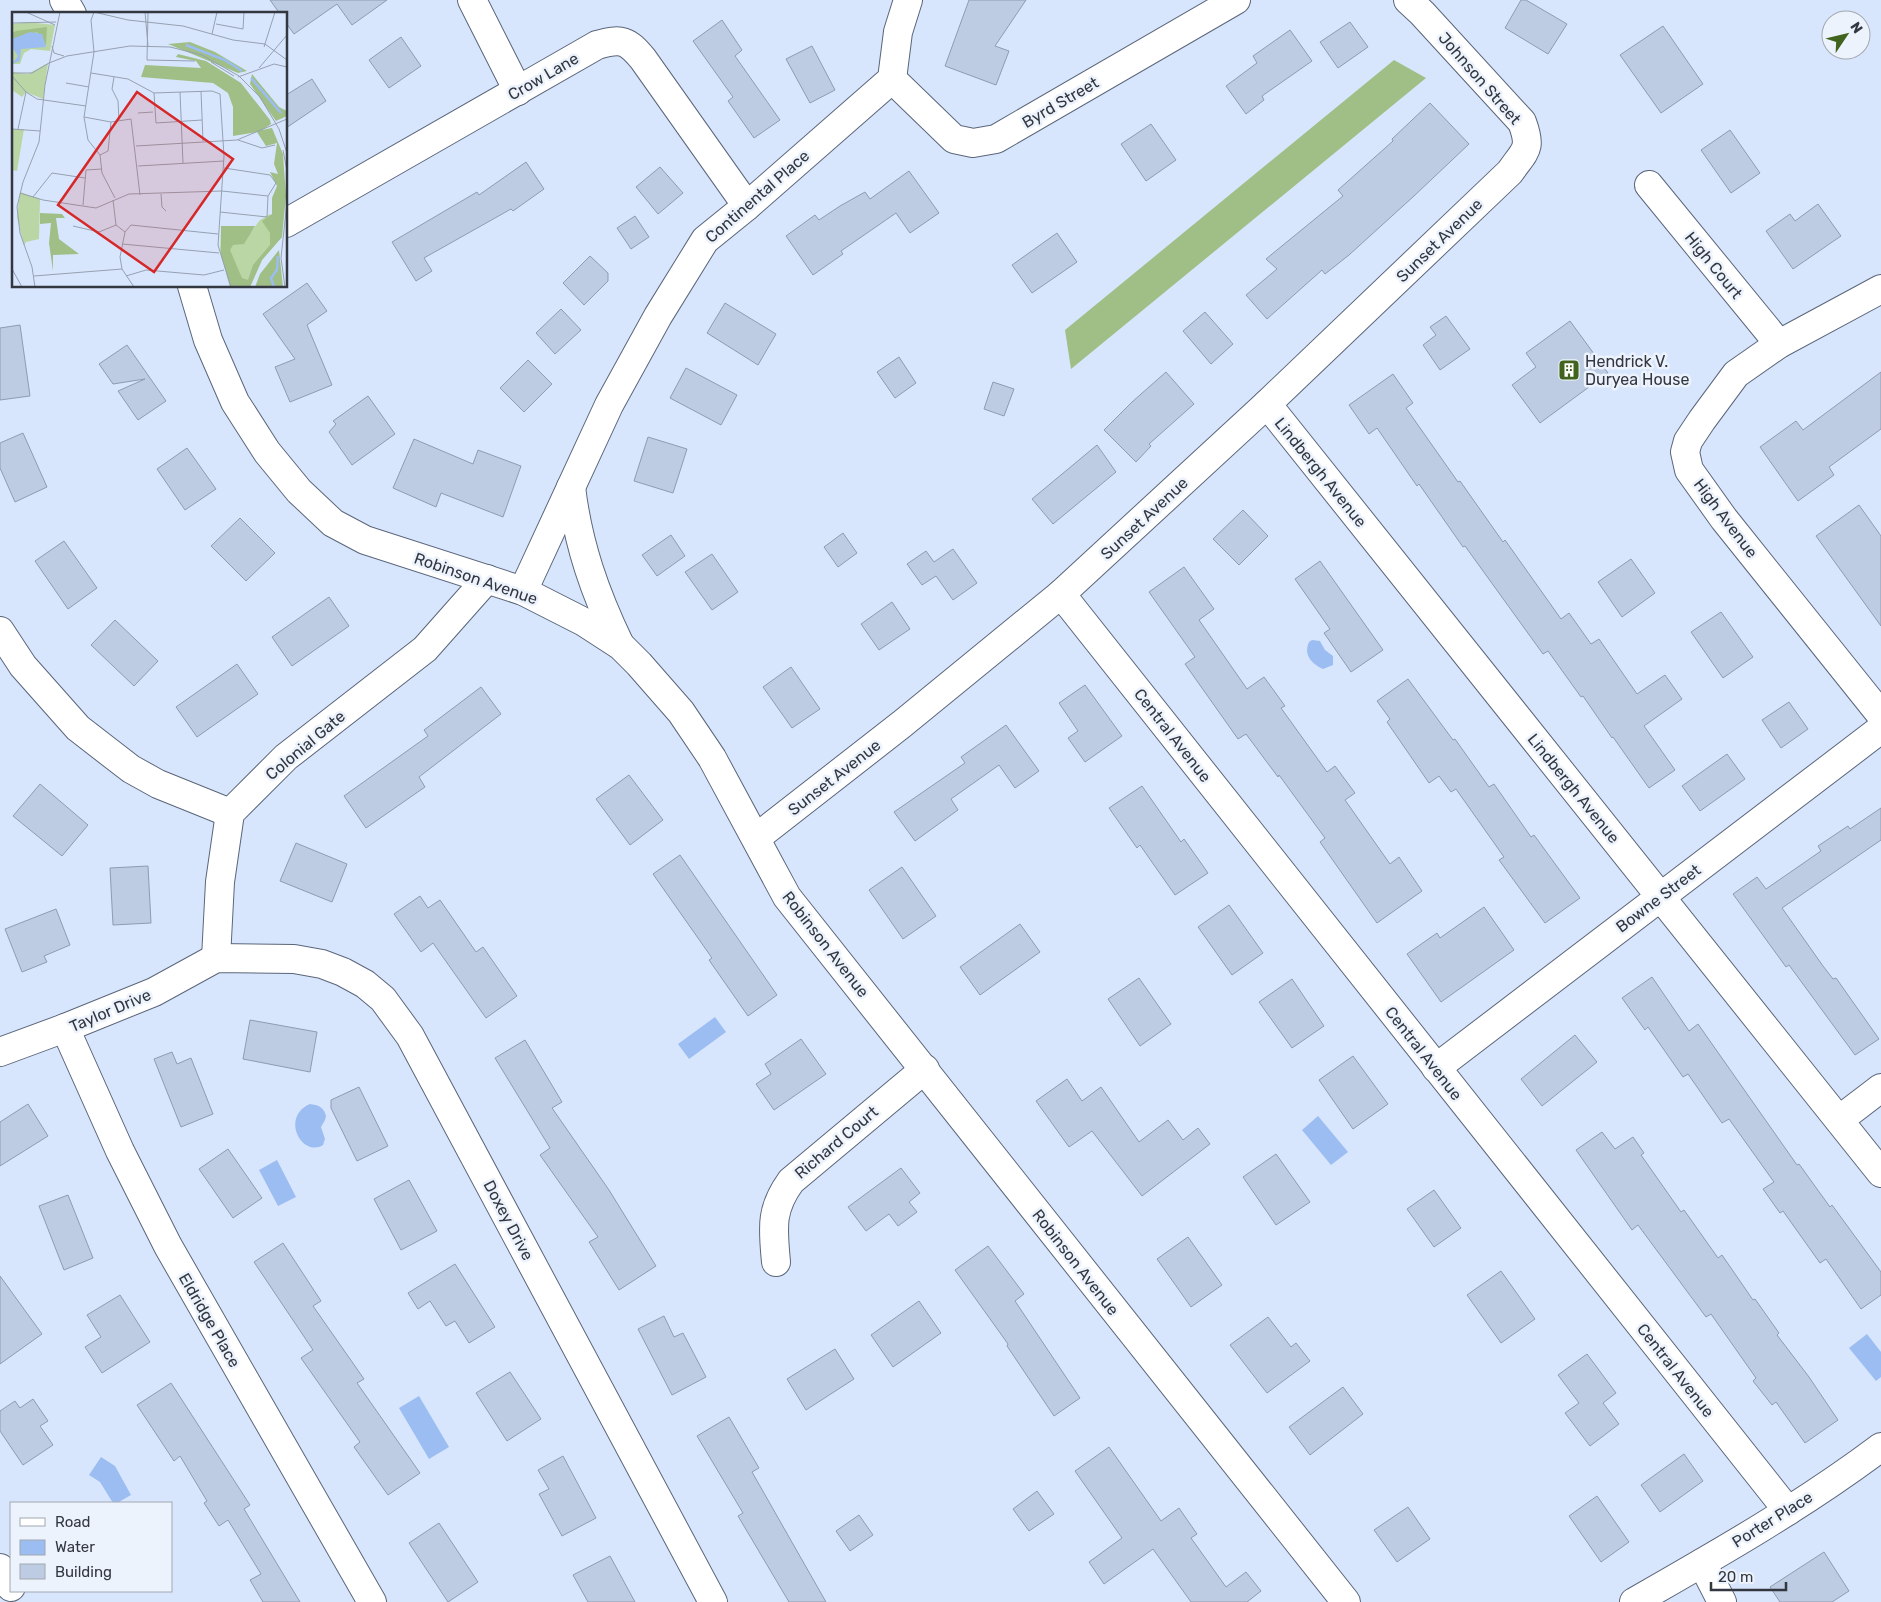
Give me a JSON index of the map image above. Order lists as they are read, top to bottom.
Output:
{
  "streets": {
    "street": [
      "Crow Lane",
      "Johnson Street",
      "Byrd Street",
      "Continental Place",
      "Sunset Avenue",
      "High Court",
      "Lindbergh Avenue",
      "High Avenue",
      "Robinson Avenue",
      "Central Avenue",
      "Colonial Gate",
      "Bowne Street",
      "Taylor Drive",
      "Richard Court",
      "Doxey Drive",
      "Eldridge Place",
      "Porter Place"
    ]
  },
  "crossings": [
    ["Crow Lane", "Continental Place"],
    ["Johnson Street", "Sunset Avenue"],
    ["Byrd Street", "Continental Place"],
    ["Continental Place", "Robinson Avenue"],
    ["Sunset Avenue", "Lindbergh Avenue"],
    ["Sunset Avenue", "Robinson Avenue"],
    ["Sunset Avenue", "Central Avenue"],
    ["High Court", "High Avenue"],
    ["Lindbergh Avenue", "Bowne Street"],
    ["Robinson Avenue", "Colonial Gate"],
    ["Robinson Avenue", "Richard Court"],
    ["Central Avenue", "Bowne Street"],
    ["Central Avenue", "Porter Place"],
    ["Taylor Drive", "Doxey Drive"],
    ["Taylor Drive", "Eldridge Place"]
  ],
  "places": {
    "building": ["Hendrick V. Duryea House"]
  },
  "legend": ["Road", "Water", "Building"],
  "scale_bar": "20 m",
  "north": "top right"
}
